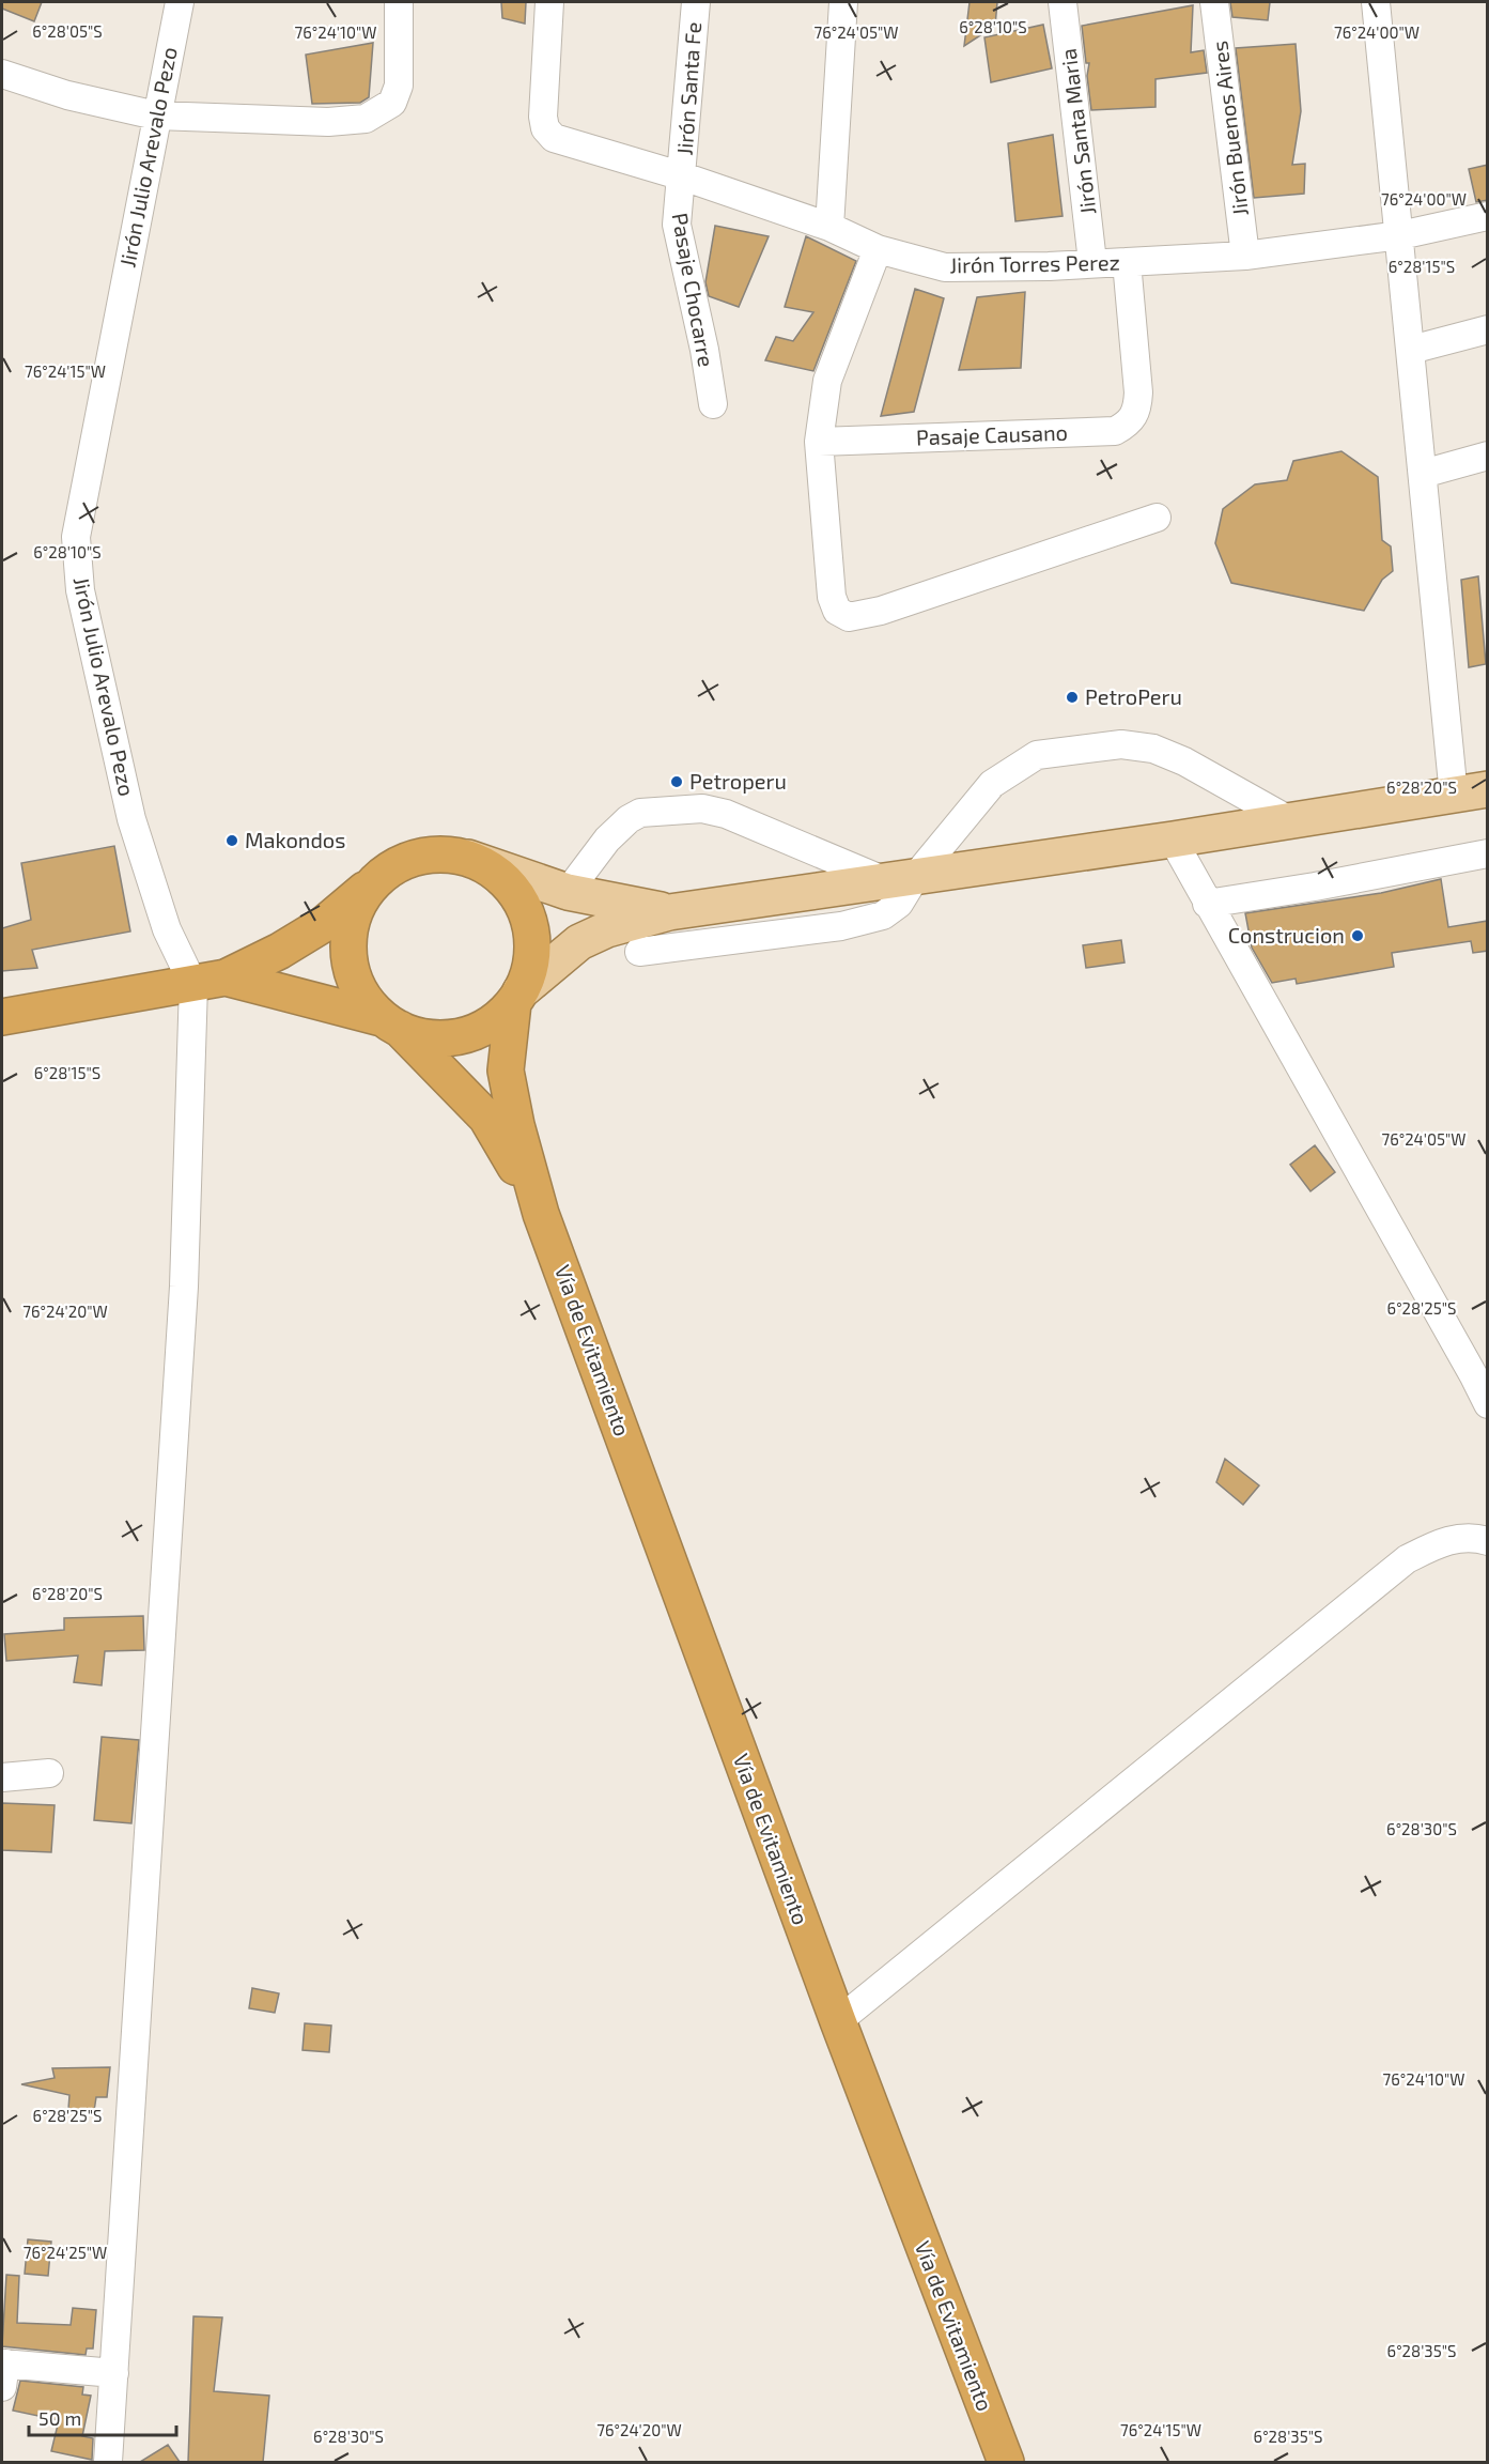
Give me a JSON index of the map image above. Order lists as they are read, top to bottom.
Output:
{
  "streets": {
    "highway": ["Vía de Evitamiento"],
    "street": [
      "Jirón Santa Fe",
      "Jirón Buenos Aires",
      "Jirón Santa Maria",
      "Jirón Julio Arevalo Pezo",
      "Jirón Torres Perez",
      "Pasaje Chocarre",
      "Pasaje Causano"
    ]
  },
  "crossings": [
    ["Jirón Santa Fe", "Jirón Torres Perez"],
    ["Jirón Santa Fe", "Pasaje Chocarre"],
    ["Jirón Buenos Aires", "Jirón Torres Perez"],
    ["Jirón Santa Maria", "Jirón Torres Perez"],
    ["Jirón Torres Perez", "Pasaje Chocarre"],
    ["Jirón Torres Perez", "Pasaje Causano"]
  ],
  "places": [
    "PetroPeru",
    "Petroperu",
    "Makondos",
    "Construcion"
  ],
  "scale_bar": "50 m",
  "coordinates": [
    "6°28'10\"S",
    "6°28'05\"S",
    "76°24'10\"W",
    "76°24'05\"W",
    "76°24'00\"W",
    "6°28'15\"S",
    "76°24'15\"W",
    "6°28'20\"S",
    "6°28'25\"S",
    "76°24'20\"W",
    "6°28'30\"S",
    "76°24'25\"W",
    "6°28'35\"S"
  ]
}
